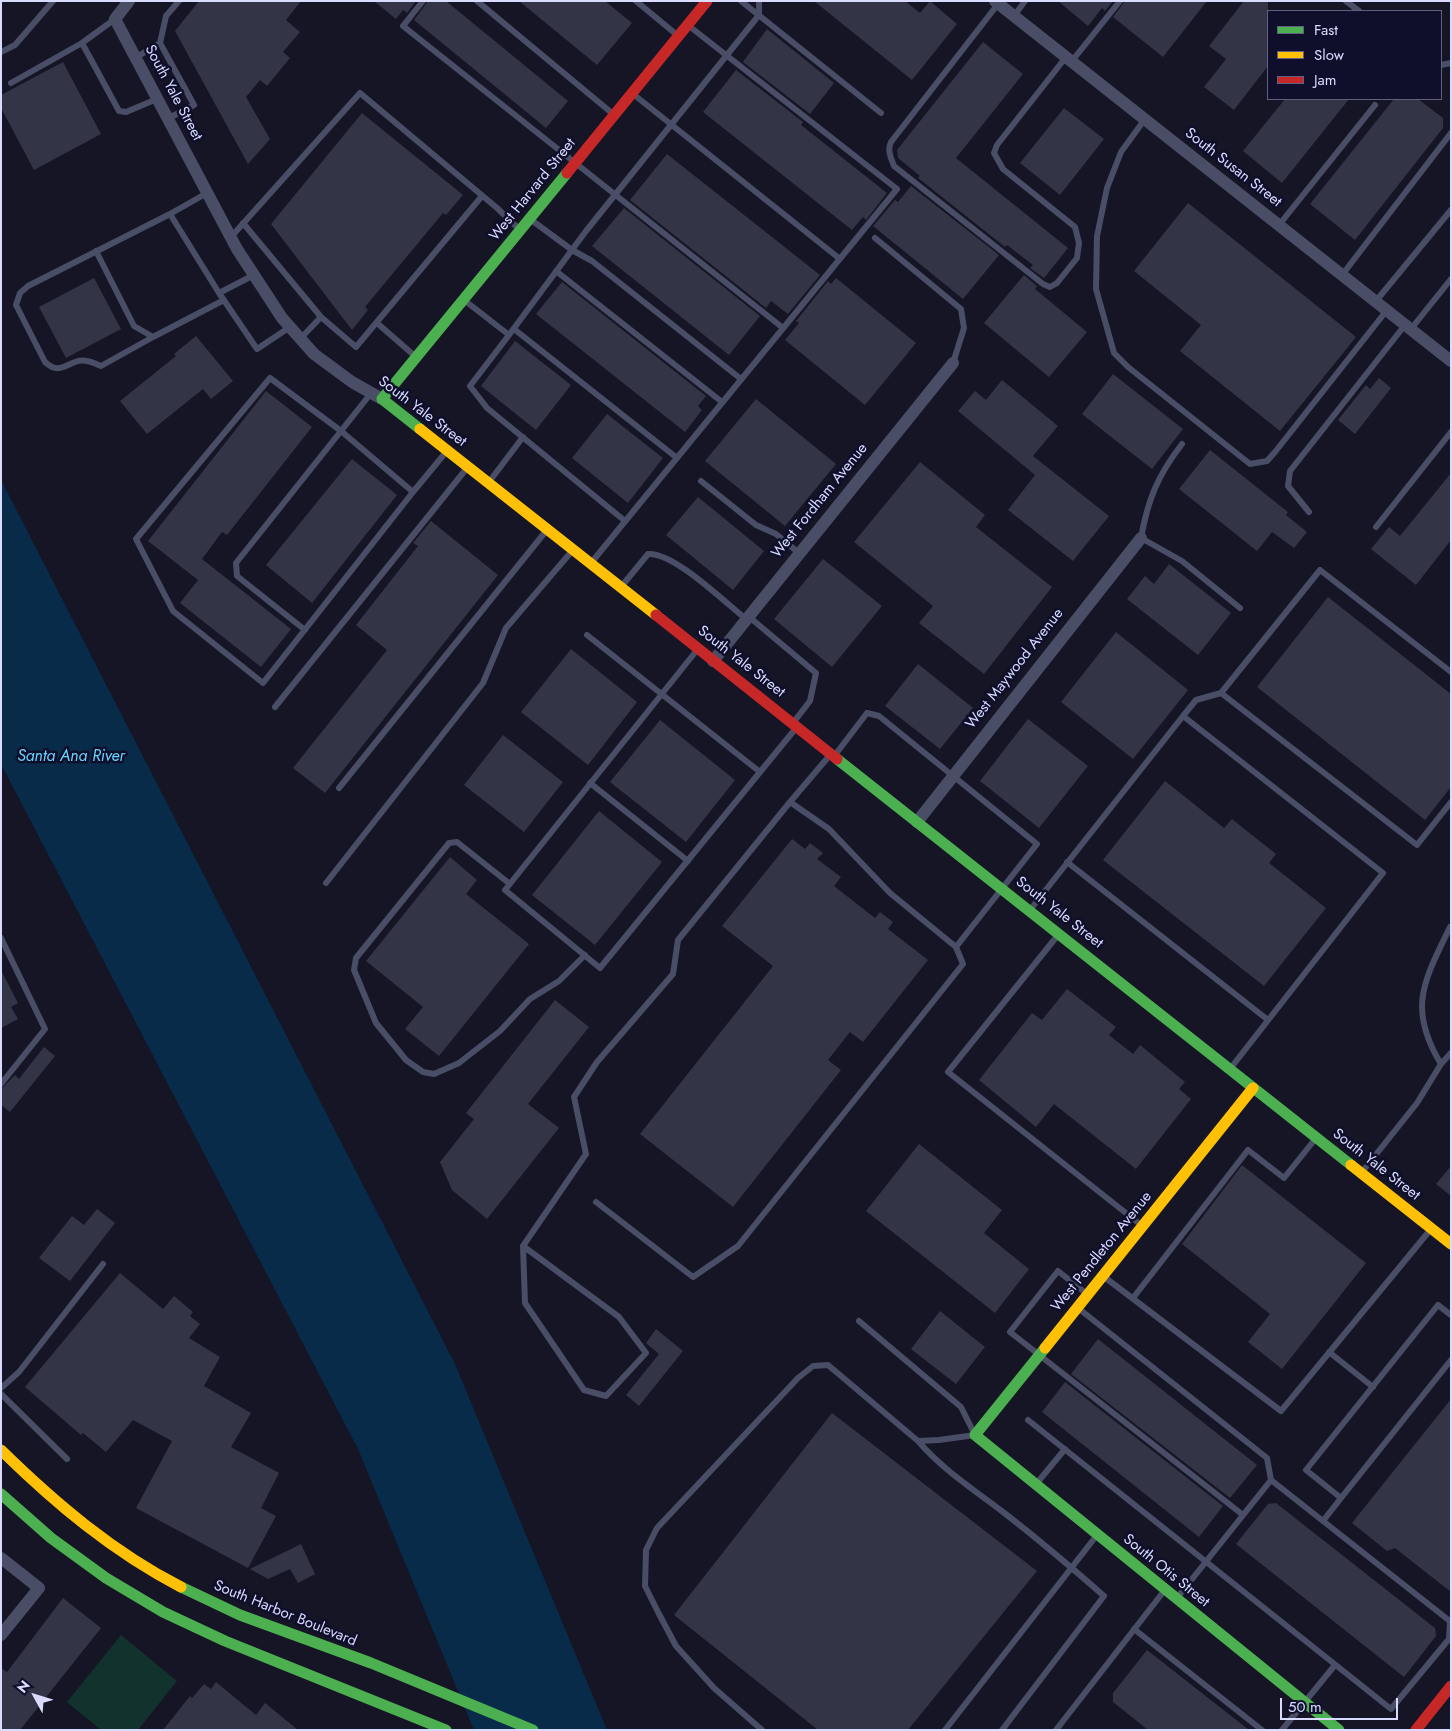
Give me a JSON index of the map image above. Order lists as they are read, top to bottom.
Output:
{
  "streets": {
    "street": [
      "South Yale Street",
      "South Susan Street",
      "West Harvard Street",
      "West Fordham Avenue",
      "West Maywood Avenue",
      "West Pendleton Avenue",
      "South Otis Street",
      "South Harbor Boulevard"
    ]
  },
  "crossings": [
    ["South Yale Street", "West Harvard Street"],
    ["South Yale Street", "West Fordham Avenue"],
    ["South Yale Street", "West Maywood Avenue"],
    ["South Yale Street", "West Pendleton Avenue"],
    ["West Pendleton Avenue", "South Otis Street"]
  ],
  "water": ["Santa Ana River"],
  "legend": ["Fast", "Slow", "Jam"],
  "scale_bar": "50 m",
  "north": "top left"
}
